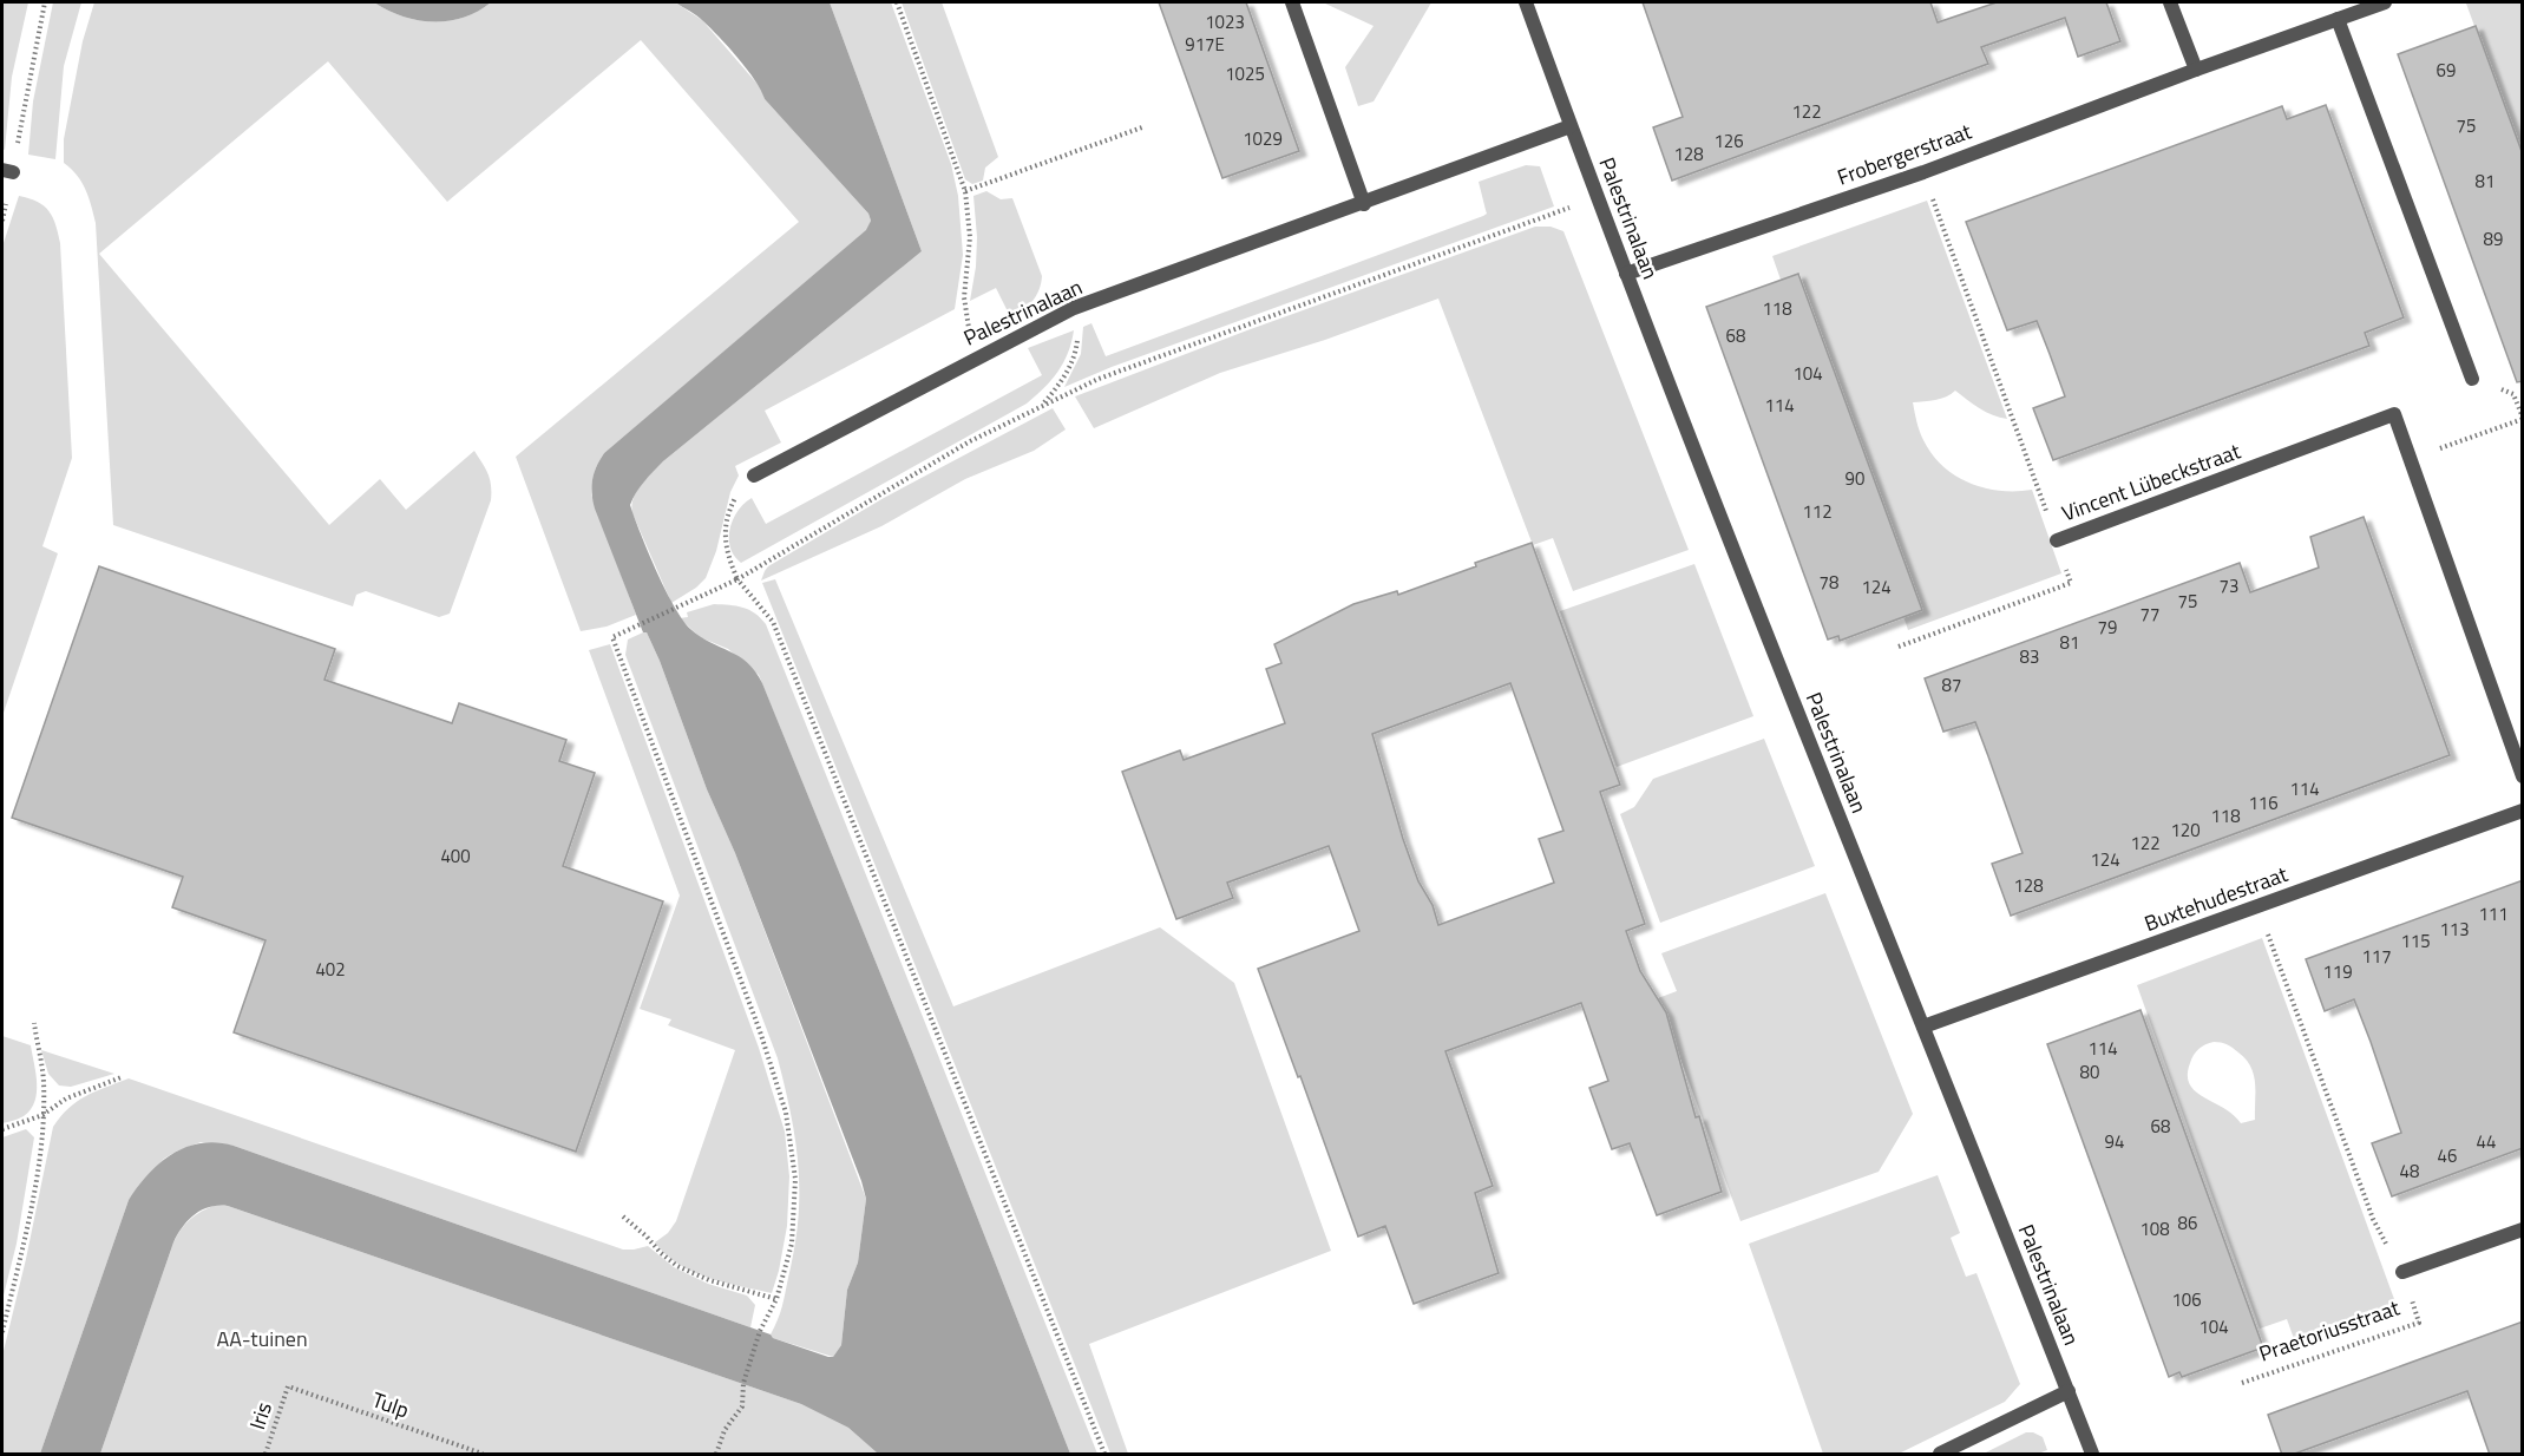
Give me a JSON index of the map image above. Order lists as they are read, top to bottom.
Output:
{
  "streets": {
    "street": [
      "Frobergerstraat",
      "Palestrinalaan",
      "Vincent Lübeckstraat",
      "Buxtehudestraat",
      "Praetoriusstraat"
    ],
    "path": ["Tulp", "Iris"]
  },
  "crossings": [
    ["Frobergerstraat", "Palestrinalaan"],
    ["Palestrinalaan", "Buxtehudestraat"],
    ["Tulp", "Iris"]
  ],
  "parks": ["AA-tuinen"],
  "house_numbers": [
    "1023",
    "917E",
    "69",
    "1025",
    "122",
    "75",
    "1029",
    "126",
    "128",
    "81",
    "89",
    "118",
    "68",
    "104",
    "114",
    "90",
    "112",
    "78",
    "73",
    "124",
    "75",
    "77",
    "79",
    "81",
    "83",
    "87",
    "114",
    "116",
    "118",
    "120",
    "122",
    "400",
    "124",
    "128",
    "111",
    "113",
    "115",
    "117",
    "402",
    "119",
    "114",
    "80",
    "68",
    "94",
    "44",
    "46",
    "48",
    "86",
    "108",
    "106",
    "104"
  ]
}
